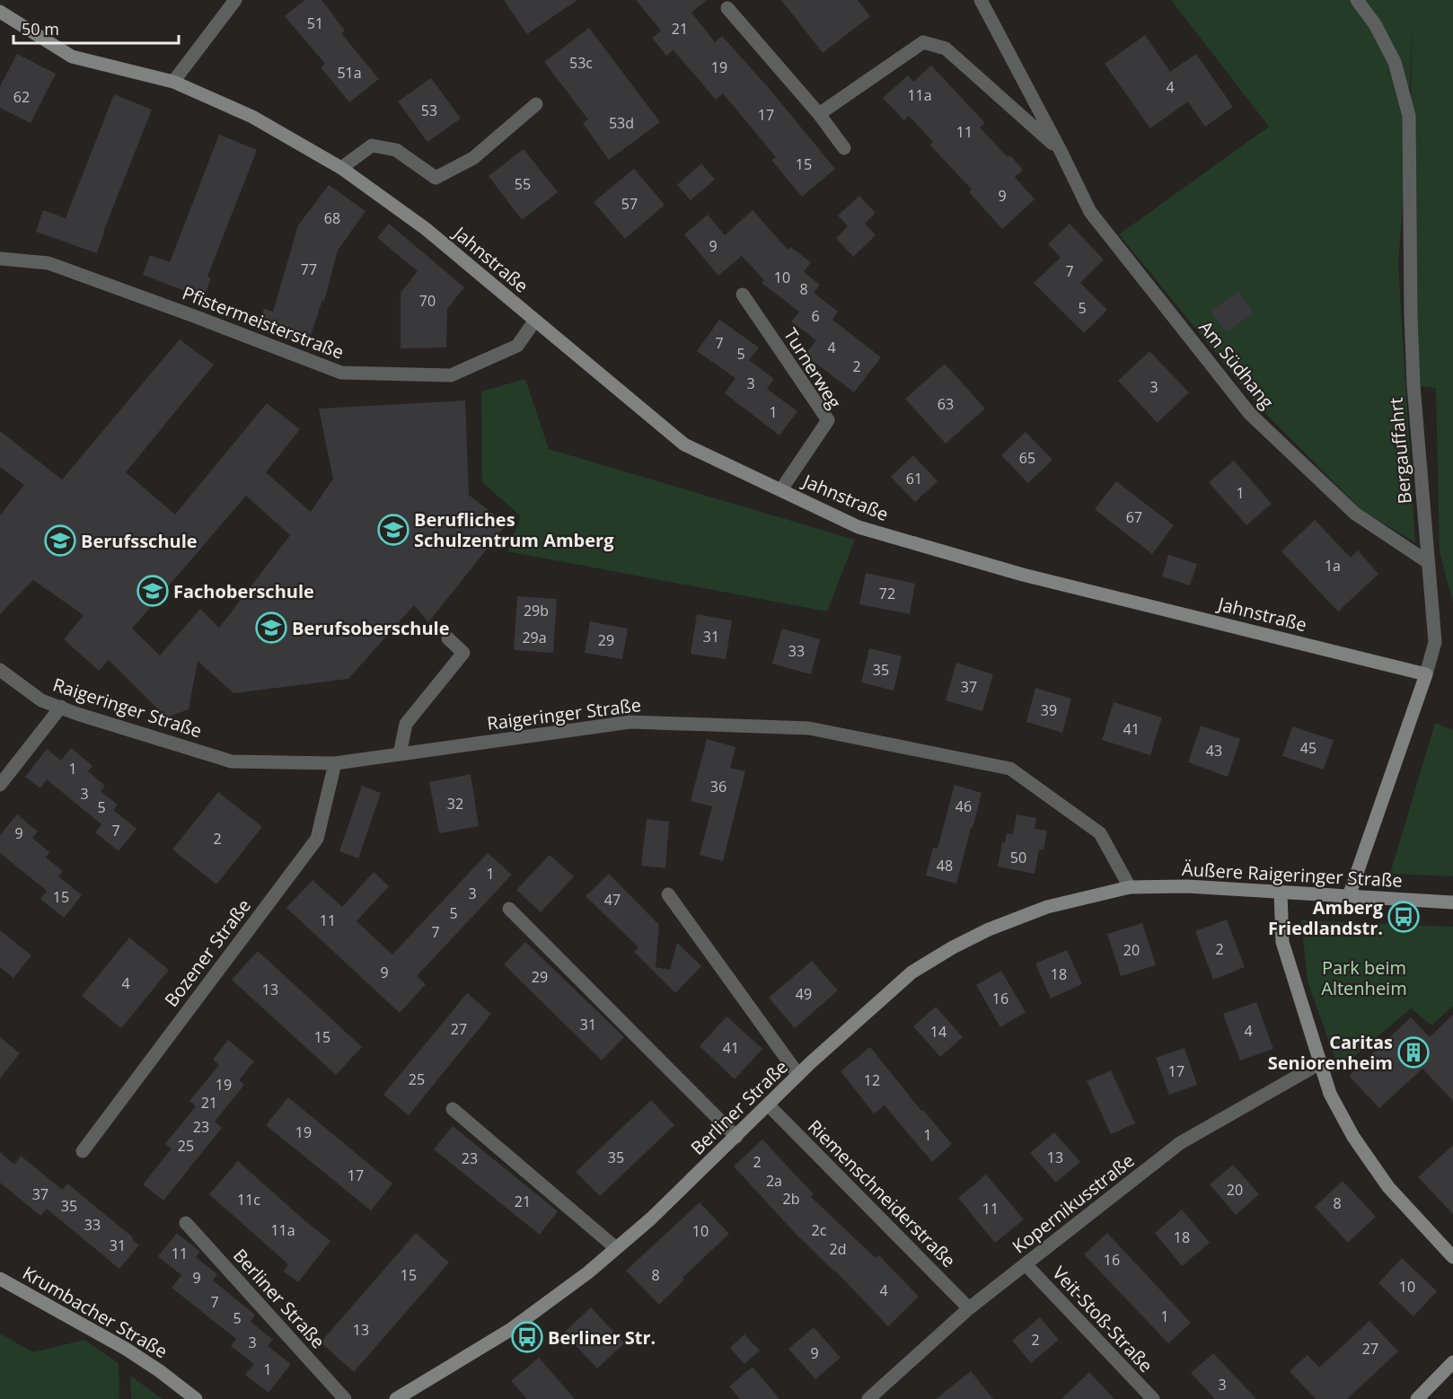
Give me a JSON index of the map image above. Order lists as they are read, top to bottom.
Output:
{
  "streets": {
    "street": [
      "Jahnstraße",
      "Pfistermeisterstraße",
      "Am Südhang",
      "Turnerweg",
      "Bergauffahrt",
      "Raigeringer Straße",
      "Äußere Raigeringer Straße",
      "Bozener Straße",
      "Berliner Straße",
      "Riemenschneiderstraße",
      "Kopernikusstraße",
      "Krumbacher Straße",
      "Veit-Stoß-Straße"
    ]
  },
  "crossings": [
    ["Jahnstraße", "Pfistermeisterstraße"],
    ["Jahnstraße", "Turnerweg"],
    ["Jahnstraße", "Bergauffahrt"],
    ["Am Südhang", "Bergauffahrt"],
    ["Bergauffahrt", "Äußere Raigeringer Straße"],
    ["Raigeringer Straße", "Äußere Raigeringer Straße"],
    ["Raigeringer Straße", "Bozener Straße"],
    ["Raigeringer Straße", "Berliner Straße"],
    ["Äußere Raigeringer Straße", "Berliner Straße"],
    ["Berliner Straße", "Riemenschneiderstraße"],
    ["Riemenschneiderstraße", "Kopernikusstraße"],
    ["Kopernikusstraße", "Veit-Stoß-Straße"]
  ],
  "parks": ["Park beim Altenheim"],
  "places": {
    "school or university": [
      "Berufliches Schulzentrum Amberg",
      "Berufsschule",
      "Fachoberschule",
      "Berufsoberschule"
    ],
    "bus stop": ["Amberg Friedlandstr.", "Berliner Str."],
    "building": ["Caritas Seniorenheim"]
  },
  "house_numbers": [
    "51",
    "21",
    "53c",
    "19",
    "51a",
    "4",
    "11a",
    "62",
    "53",
    "17",
    "53d",
    "11",
    "15",
    "55",
    "9",
    "57",
    "68",
    "9",
    "77",
    "7",
    "10",
    "8",
    "70",
    "5",
    "6",
    "7",
    "4",
    "5",
    "2",
    "3",
    "3",
    "63",
    "1",
    "65",
    "61",
    "1",
    "67",
    "1a",
    "72",
    "29b",
    "31",
    "29a",
    "29",
    "33",
    "35",
    "37",
    "39",
    "41",
    "45",
    "43",
    "1",
    "36",
    "3",
    "32",
    "46",
    "5",
    "7",
    "9",
    "2",
    "50",
    "48",
    "1",
    "3",
    "15",
    "47",
    "5",
    "11",
    "7",
    "2",
    "20",
    "9",
    "18",
    "29",
    "4",
    "13",
    "49",
    "16",
    "31",
    "27",
    "4",
    "14",
    "15",
    "41",
    "17",
    "25",
    "12",
    "19",
    "21",
    "23",
    "19",
    "1",
    "25",
    "35",
    "13",
    "23",
    "2",
    "17",
    "2a",
    "20",
    "37",
    "2b",
    "11c",
    "21",
    "8",
    "35",
    "11",
    "33",
    "11a",
    "2c",
    "10",
    "18",
    "31",
    "2d",
    "11",
    "16",
    "15",
    "8",
    "9",
    "10",
    "4",
    "7",
    "1",
    "5",
    "13",
    "2",
    "3",
    "27",
    "9",
    "1",
    "3"
  ],
  "scale_bar": "50 m"
}
